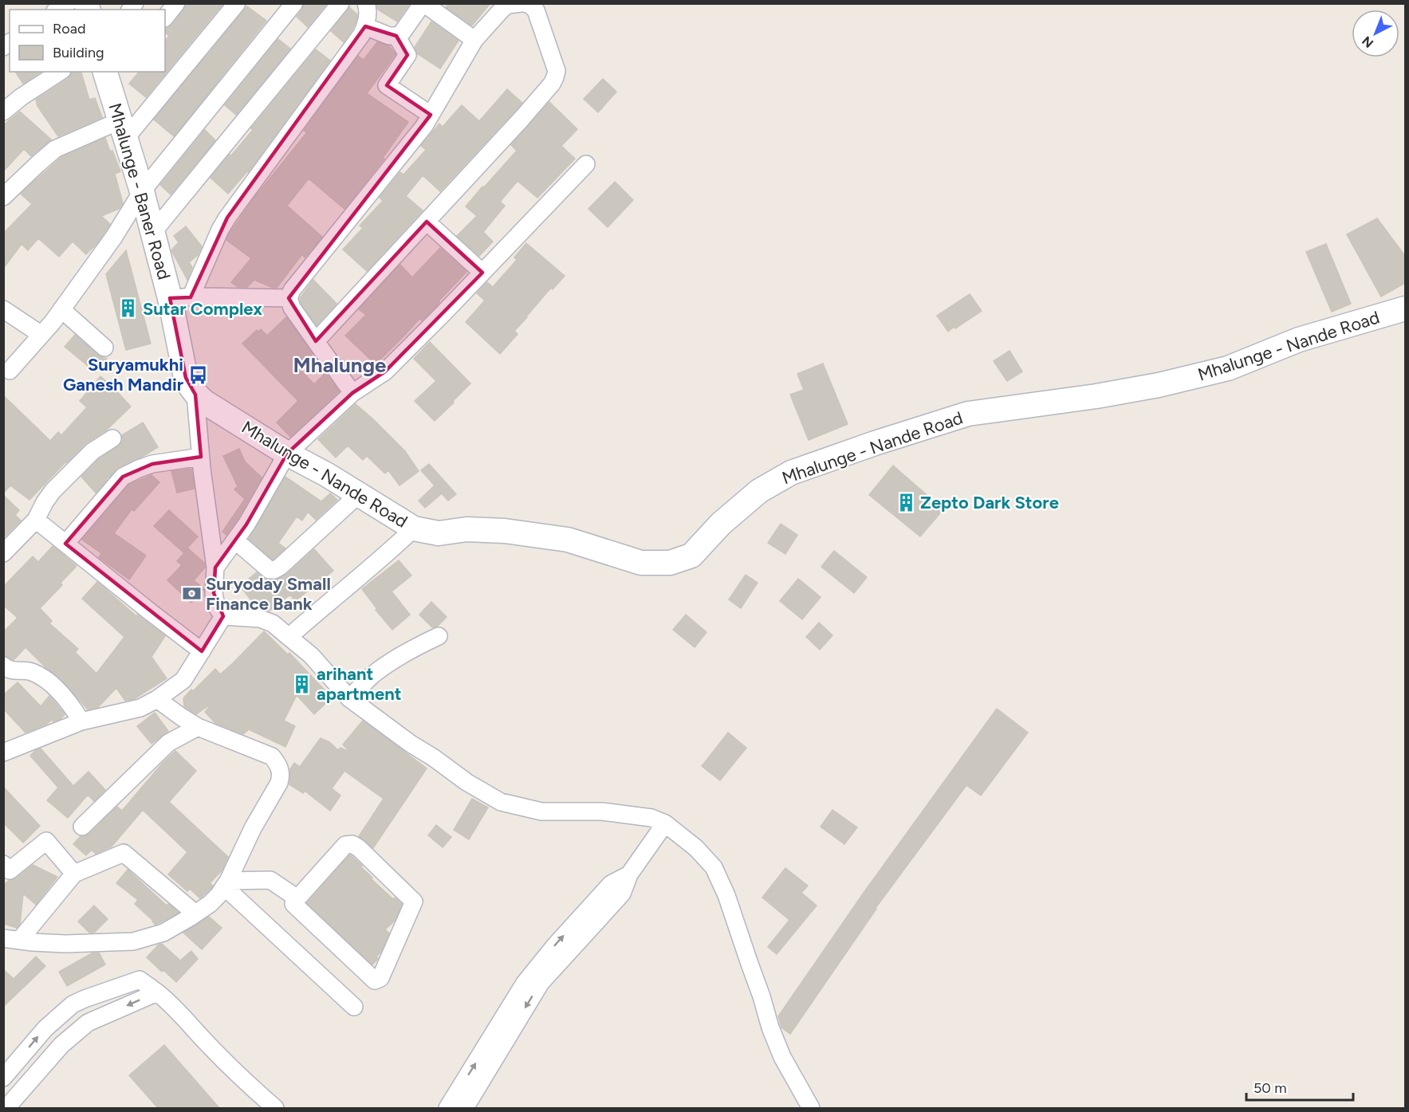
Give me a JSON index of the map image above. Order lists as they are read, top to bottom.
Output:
{
  "streets": {
    "main road": ["Mhalunge - Baner Road", "Mhalunge - Nande Road"]
  },
  "crossings": [
    ["Mhalunge - Baner Road", "Mhalunge - Nande Road"]
  ],
  "districts": ["Mhalunge"],
  "places": {
    "building": ["Sutar Complex", "Zepto Dark Store", "arihant apartment"],
    "bus stop": ["Suryamukhi Ganesh Mandir"],
    "bank": ["Suryoday Small Finance Bank"]
  },
  "legend": ["Road", "Building"],
  "scale_bar": "50 m",
  "north": "bottom left"
}
